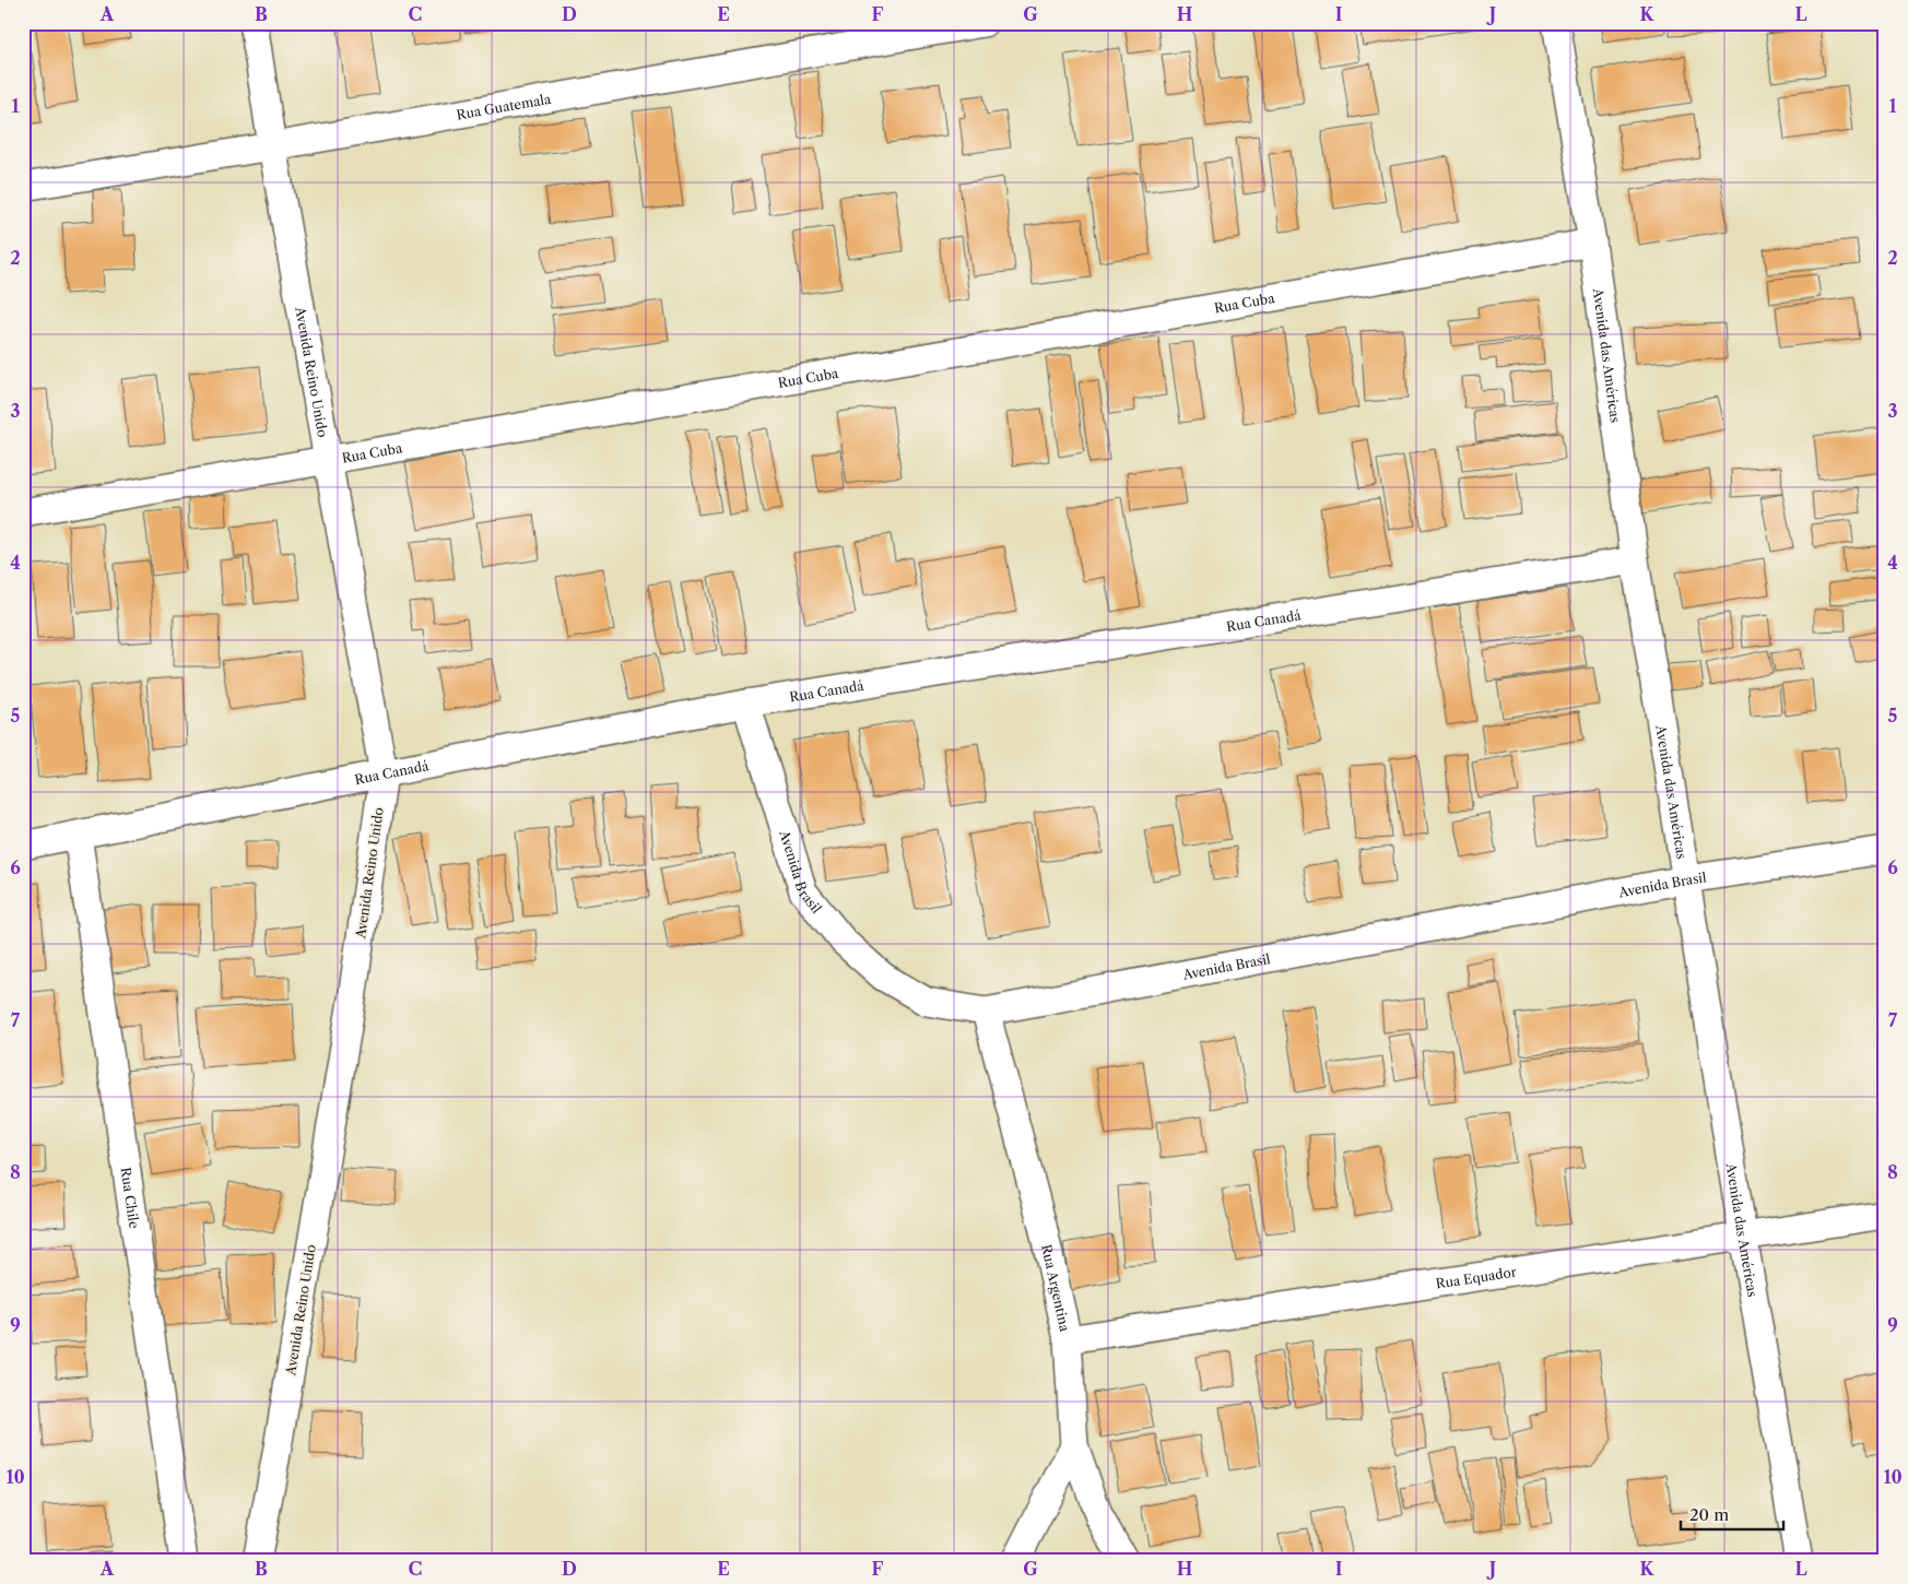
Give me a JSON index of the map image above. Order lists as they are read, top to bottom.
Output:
{
  "streets": {
    "street": [
      "Rua Guatemala",
      "Rua Cuba",
      "Avenida das Américas",
      "Avenida Reino Unido",
      "Rua Canadá",
      "Avenida Brasil",
      "Rua Chile",
      "Rua Equador",
      "Rua Argentina"
    ]
  },
  "crossings": [
    ["Rua Guatemala", "Avenida Reino Unido"],
    ["Rua Cuba", "Avenida das Américas"],
    ["Rua Cuba", "Avenida Reino Unido"],
    ["Avenida das Américas", "Rua Canadá"],
    ["Avenida das Américas", "Avenida Brasil"],
    ["Avenida das Américas", "Rua Equador"],
    ["Avenida Reino Unido", "Rua Canadá"],
    ["Rua Canadá", "Avenida Brasil"],
    ["Rua Canadá", "Rua Chile"],
    ["Avenida Brasil", "Rua Argentina"],
    ["Rua Equador", "Rua Argentina"]
  ],
  "scale_bar": "20 m",
  "grid": {
    "columns": [
      "A",
      "B",
      "C",
      "D",
      "E",
      "F",
      "G",
      "H",
      "I",
      "J",
      "K",
      "L"
    ],
    "rows": [
      "1",
      "2",
      "3",
      "4",
      "5",
      "6",
      "7",
      "8",
      "9",
      "10"
    ]
  }
}
